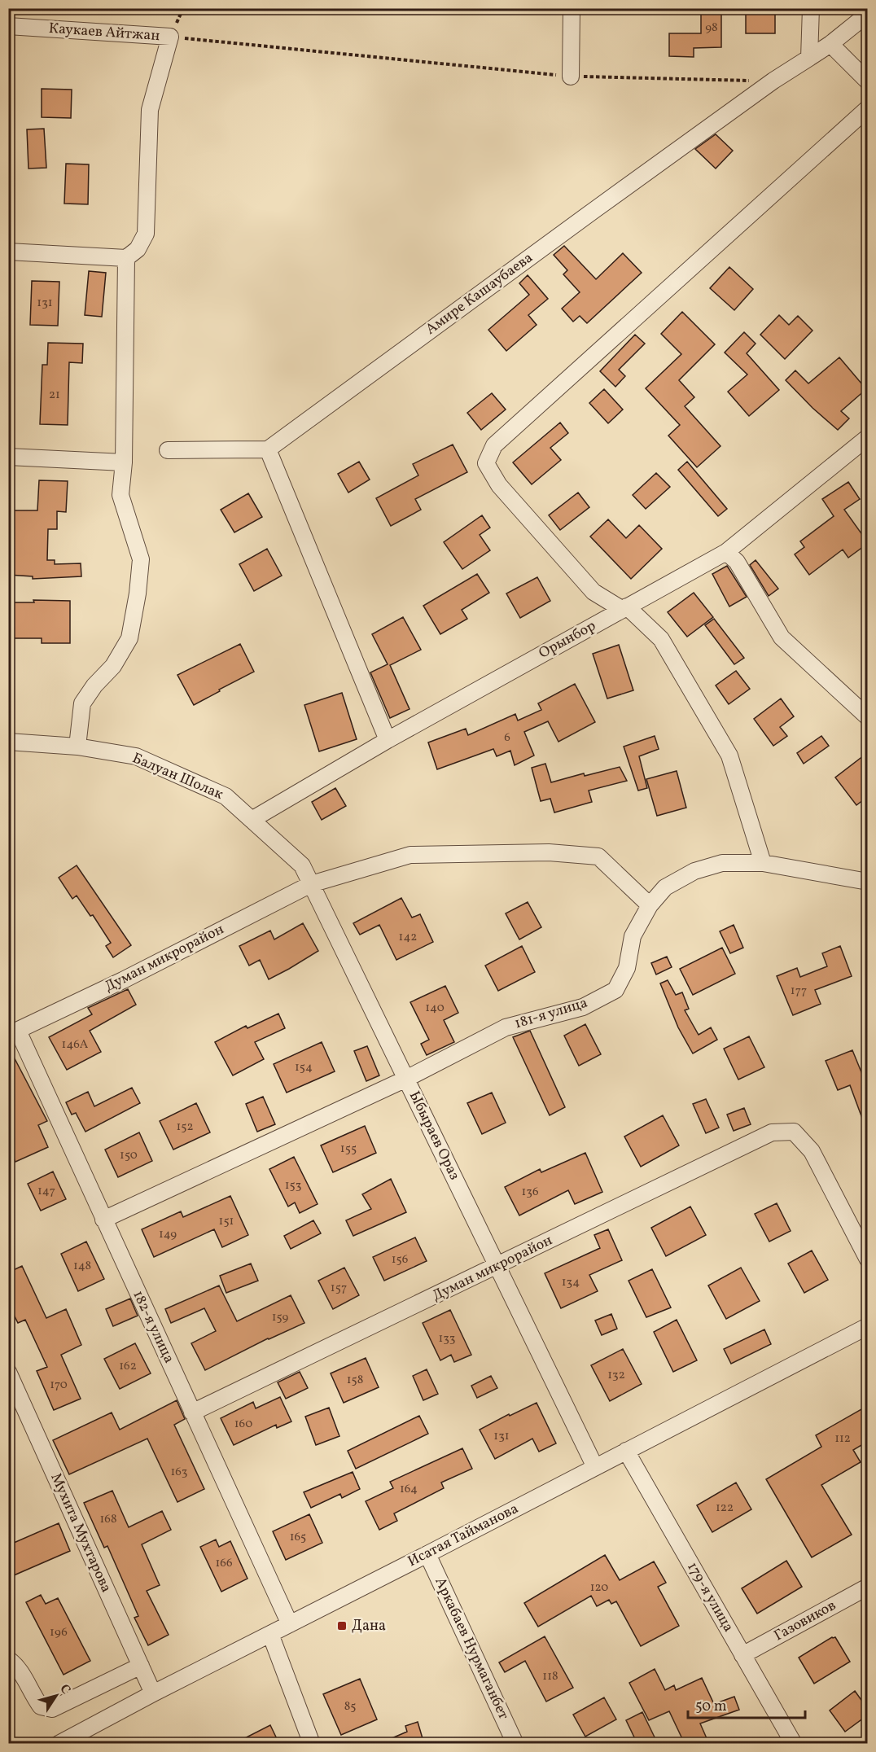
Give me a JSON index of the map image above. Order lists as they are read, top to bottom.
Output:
{
  "streets": {
    "street": [
      "Каукаев Айтжан",
      "Амире Кашаубаева",
      "Орынбор",
      "Балуан Шолак",
      "Думан микрорайон",
      "181-я улица",
      "Ыбыраев Ораз",
      "182-я улица",
      "Мухита Мухтарова",
      "Исатая Тайманова",
      "179-я улица",
      "Газовиков",
      "Аркабаев Нурмаганбет"
    ]
  },
  "crossings": [
    ["Орынбор", "Балуан Шолак"],
    ["Орынбор", "Ыбыраев Ораз"],
    ["Балуан Шолак", "Ыбыраев Ораз"],
    ["Думан микрорайон", "181-я улица"],
    ["Думан микрорайон", "Ыбыраев Ораз"],
    ["Думан микрорайон", "182-я улица"],
    ["181-я улица", "Ыбыраев Ораз"],
    ["Ыбыраев Ораз", "Исатая Тайманова"],
    ["182-я улица", "Исатая Тайманова"],
    ["Мухита Мухтарова", "Исатая Тайманова"],
    ["Исатая Тайманова", "179-я улица"],
    ["Исатая Тайманова", "Аркабаев Нурмаганбет"],
    ["179-я улица", "Газовиков"]
  ],
  "places": {
    "transit": ["Дана"]
  },
  "house_numbers": [
    "98",
    "131",
    "21",
    "6",
    "142",
    "177",
    "140",
    "146А",
    "154",
    "152",
    "155",
    "150",
    "153",
    "147",
    "136",
    "151",
    "149",
    "156",
    "148",
    "134",
    "157",
    "159",
    "133",
    "162",
    "132",
    "158",
    "170",
    "160",
    "131",
    "112",
    "163",
    "164",
    "122",
    "168",
    "165",
    "166",
    "120",
    "196",
    "118",
    "85"
  ],
  "scale_bar": "50 m",
  "north": "top right"
}
